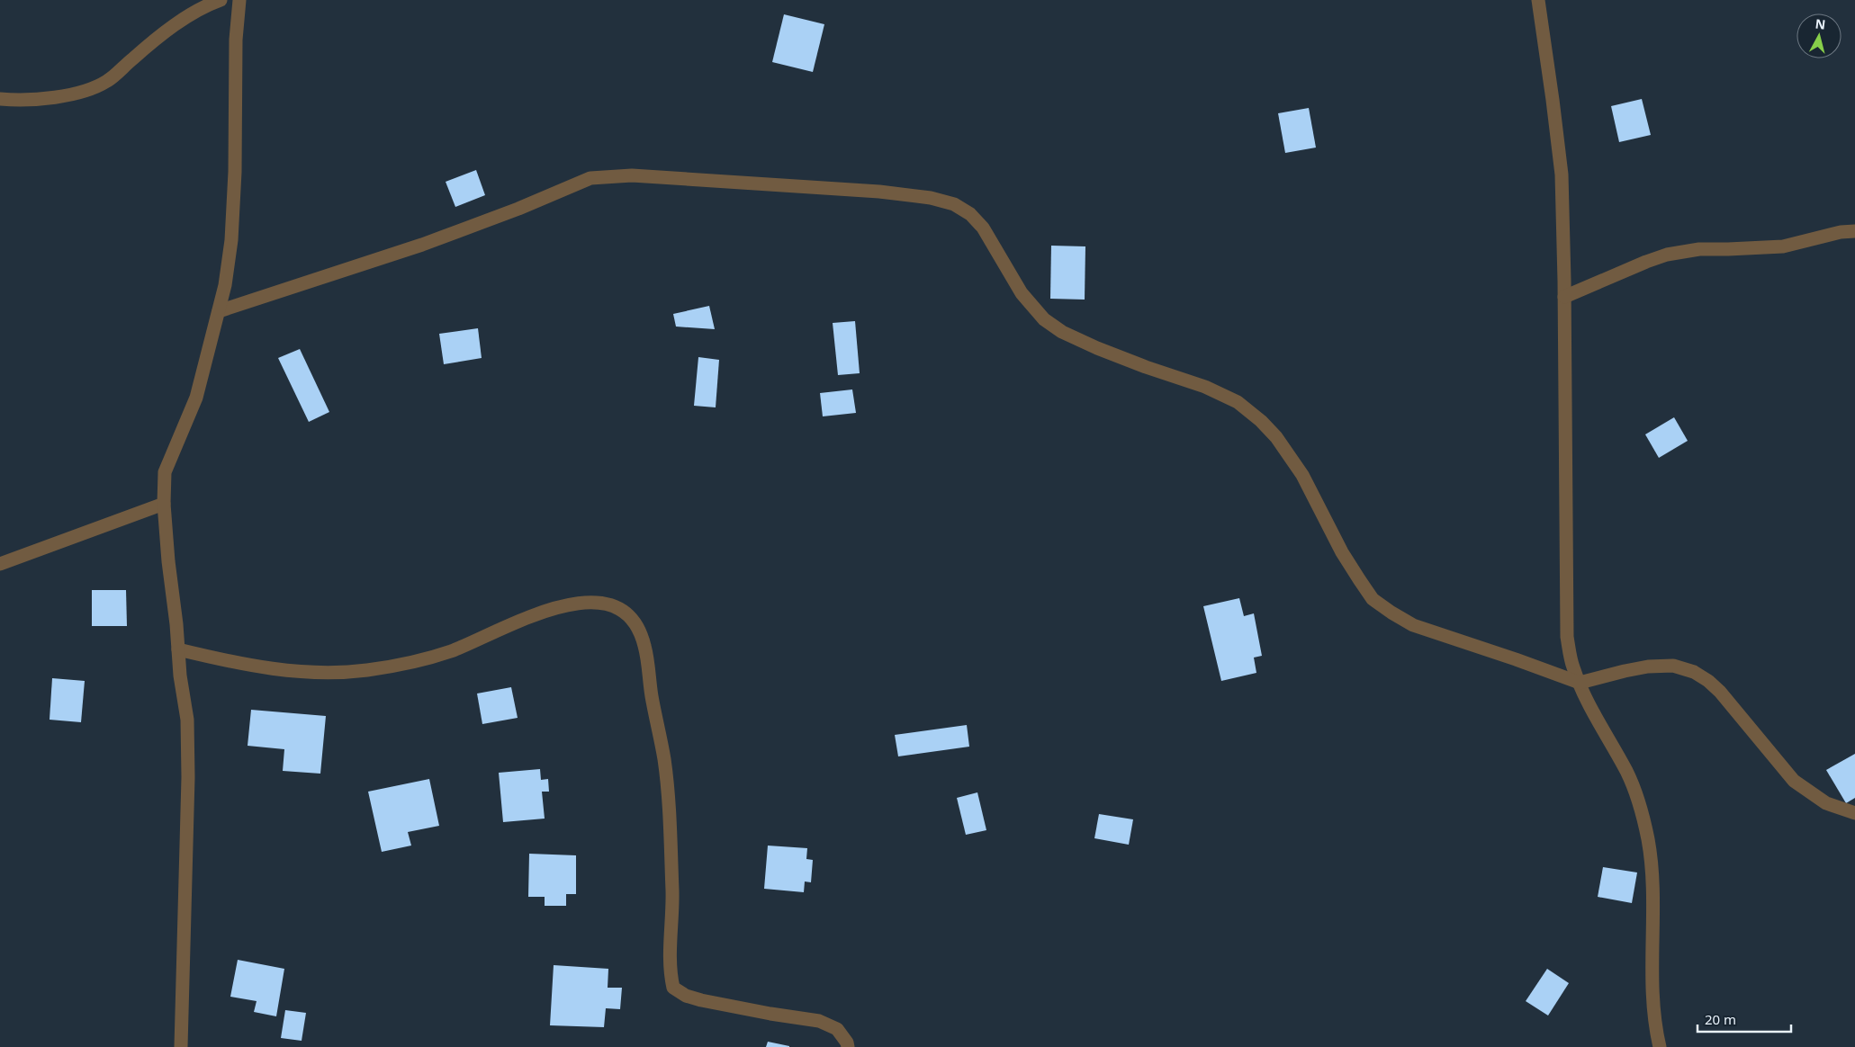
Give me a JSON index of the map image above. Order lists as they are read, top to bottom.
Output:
{
  "scale_bar": "20 m",
  "north": "top"
}
